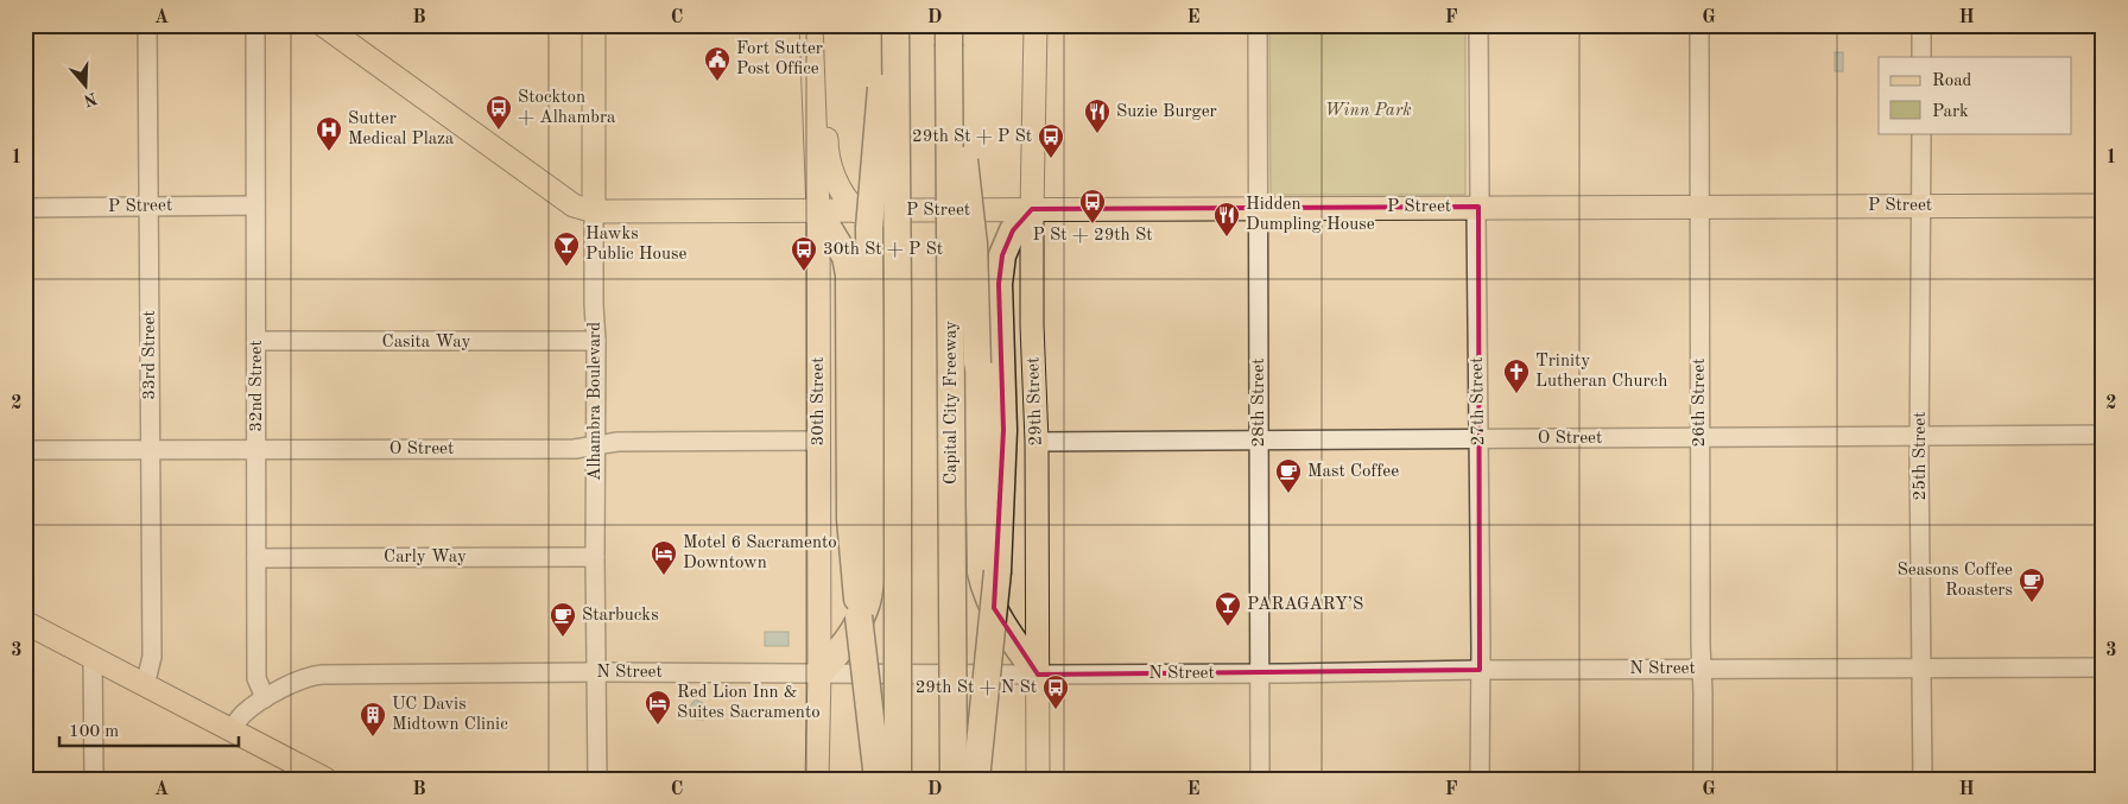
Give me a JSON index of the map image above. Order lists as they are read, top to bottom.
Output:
{
  "streets": {
    "highway": ["Capital City Freeway"],
    "main road": [
      "P Street",
      "Alhambra Boulevard",
      "30th Street",
      "29th Street"
    ],
    "street": [
      "Casita Way",
      "33rd Street",
      "32nd Street",
      "27th Street",
      "28th Street",
      "26th Street",
      "O Street",
      "25th Street",
      "Carly Way",
      "N Street"
    ]
  },
  "crossings": [
    ["P Street", "33rd Street"],
    ["P Street", "32nd Street"],
    ["P Street", "Alhambra Boulevard"],
    ["P Street", "30th Street"],
    ["P Street", "29th Street"],
    ["P Street", "27th Street"],
    ["P Street", "28th Street"],
    ["P Street", "26th Street"],
    ["P Street", "25th Street"],
    ["Casita Way", "32nd Street"],
    ["Casita Way", "Alhambra Boulevard"],
    ["33rd Street", "O Street"],
    ["32nd Street", "O Street"],
    ["32nd Street", "Carly Way"],
    ["32nd Street", "N Street"],
    ["Alhambra Boulevard", "O Street"],
    ["Alhambra Boulevard", "Carly Way"],
    ["Alhambra Boulevard", "N Street"],
    ["30th Street", "O Street"],
    ["30th Street", "N Street"],
    ["29th Street", "O Street"],
    ["29th Street", "N Street"],
    ["27th Street", "O Street"],
    ["27th Street", "N Street"],
    ["28th Street", "O Street"],
    ["28th Street", "N Street"],
    ["26th Street", "O Street"],
    ["26th Street", "N Street"],
    ["O Street", "25th Street"],
    ["25th Street", "N Street"]
  ],
  "parks": ["Winn Park"],
  "places": {
    "public building": ["Fort Sutter Post Office"],
    "bus stop": [
      "Stockton + Alhambra",
      "29th St + P St",
      "P St + 29th St",
      "30th St + P St",
      "29th St + N St"
    ],
    "restaurant": ["Suzie Burger", "Hidden Dumpling House"],
    "hospital": ["Sutter Medical Plaza"],
    "bar": ["Hawks Public House", "PARAGARY’S"],
    "church": ["Trinity Lutheran Church"],
    "cafe": ["Mast Coffee", "Seasons Coffee Roasters", "Starbucks"],
    "hotel": ["Motel 6 Sacramento Downtown", "Red Lion Inn & Suites Sacramento"],
    "building": ["UC Davis Midtown Clinic"]
  },
  "legend": ["Road", "Park"],
  "scale_bar": "100 m",
  "north": "bottom",
  "grid": {
    "columns": [
      "A",
      "B",
      "C",
      "D",
      "E",
      "F",
      "G",
      "H"
    ],
    "rows": ["1", "2", "3"]
  }
}
